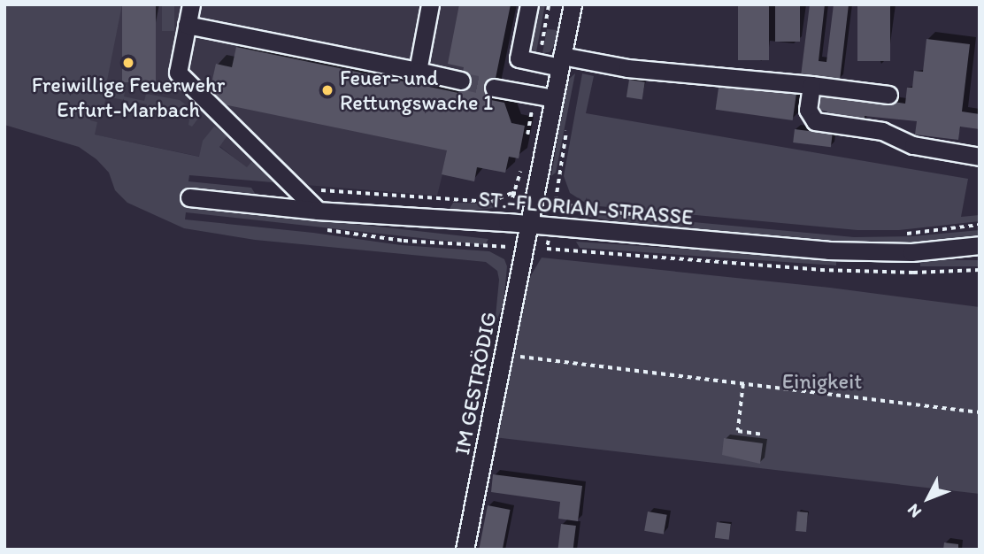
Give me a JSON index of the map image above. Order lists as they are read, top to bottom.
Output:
{
  "streets": {
    "street": ["ST.-FLORIAN-STRASSE", "IM GESTRÖDIG"]
  },
  "crossings": [
    ["ST.-FLORIAN-STRASSE", "IM GESTRÖDIG"]
  ],
  "parks": ["Einigkeit"],
  "places": ["Freiwillige Feuerwehr Erfurt-Marbach", "Feuer- und Rettungswache 1"],
  "north": "bottom left"
}
